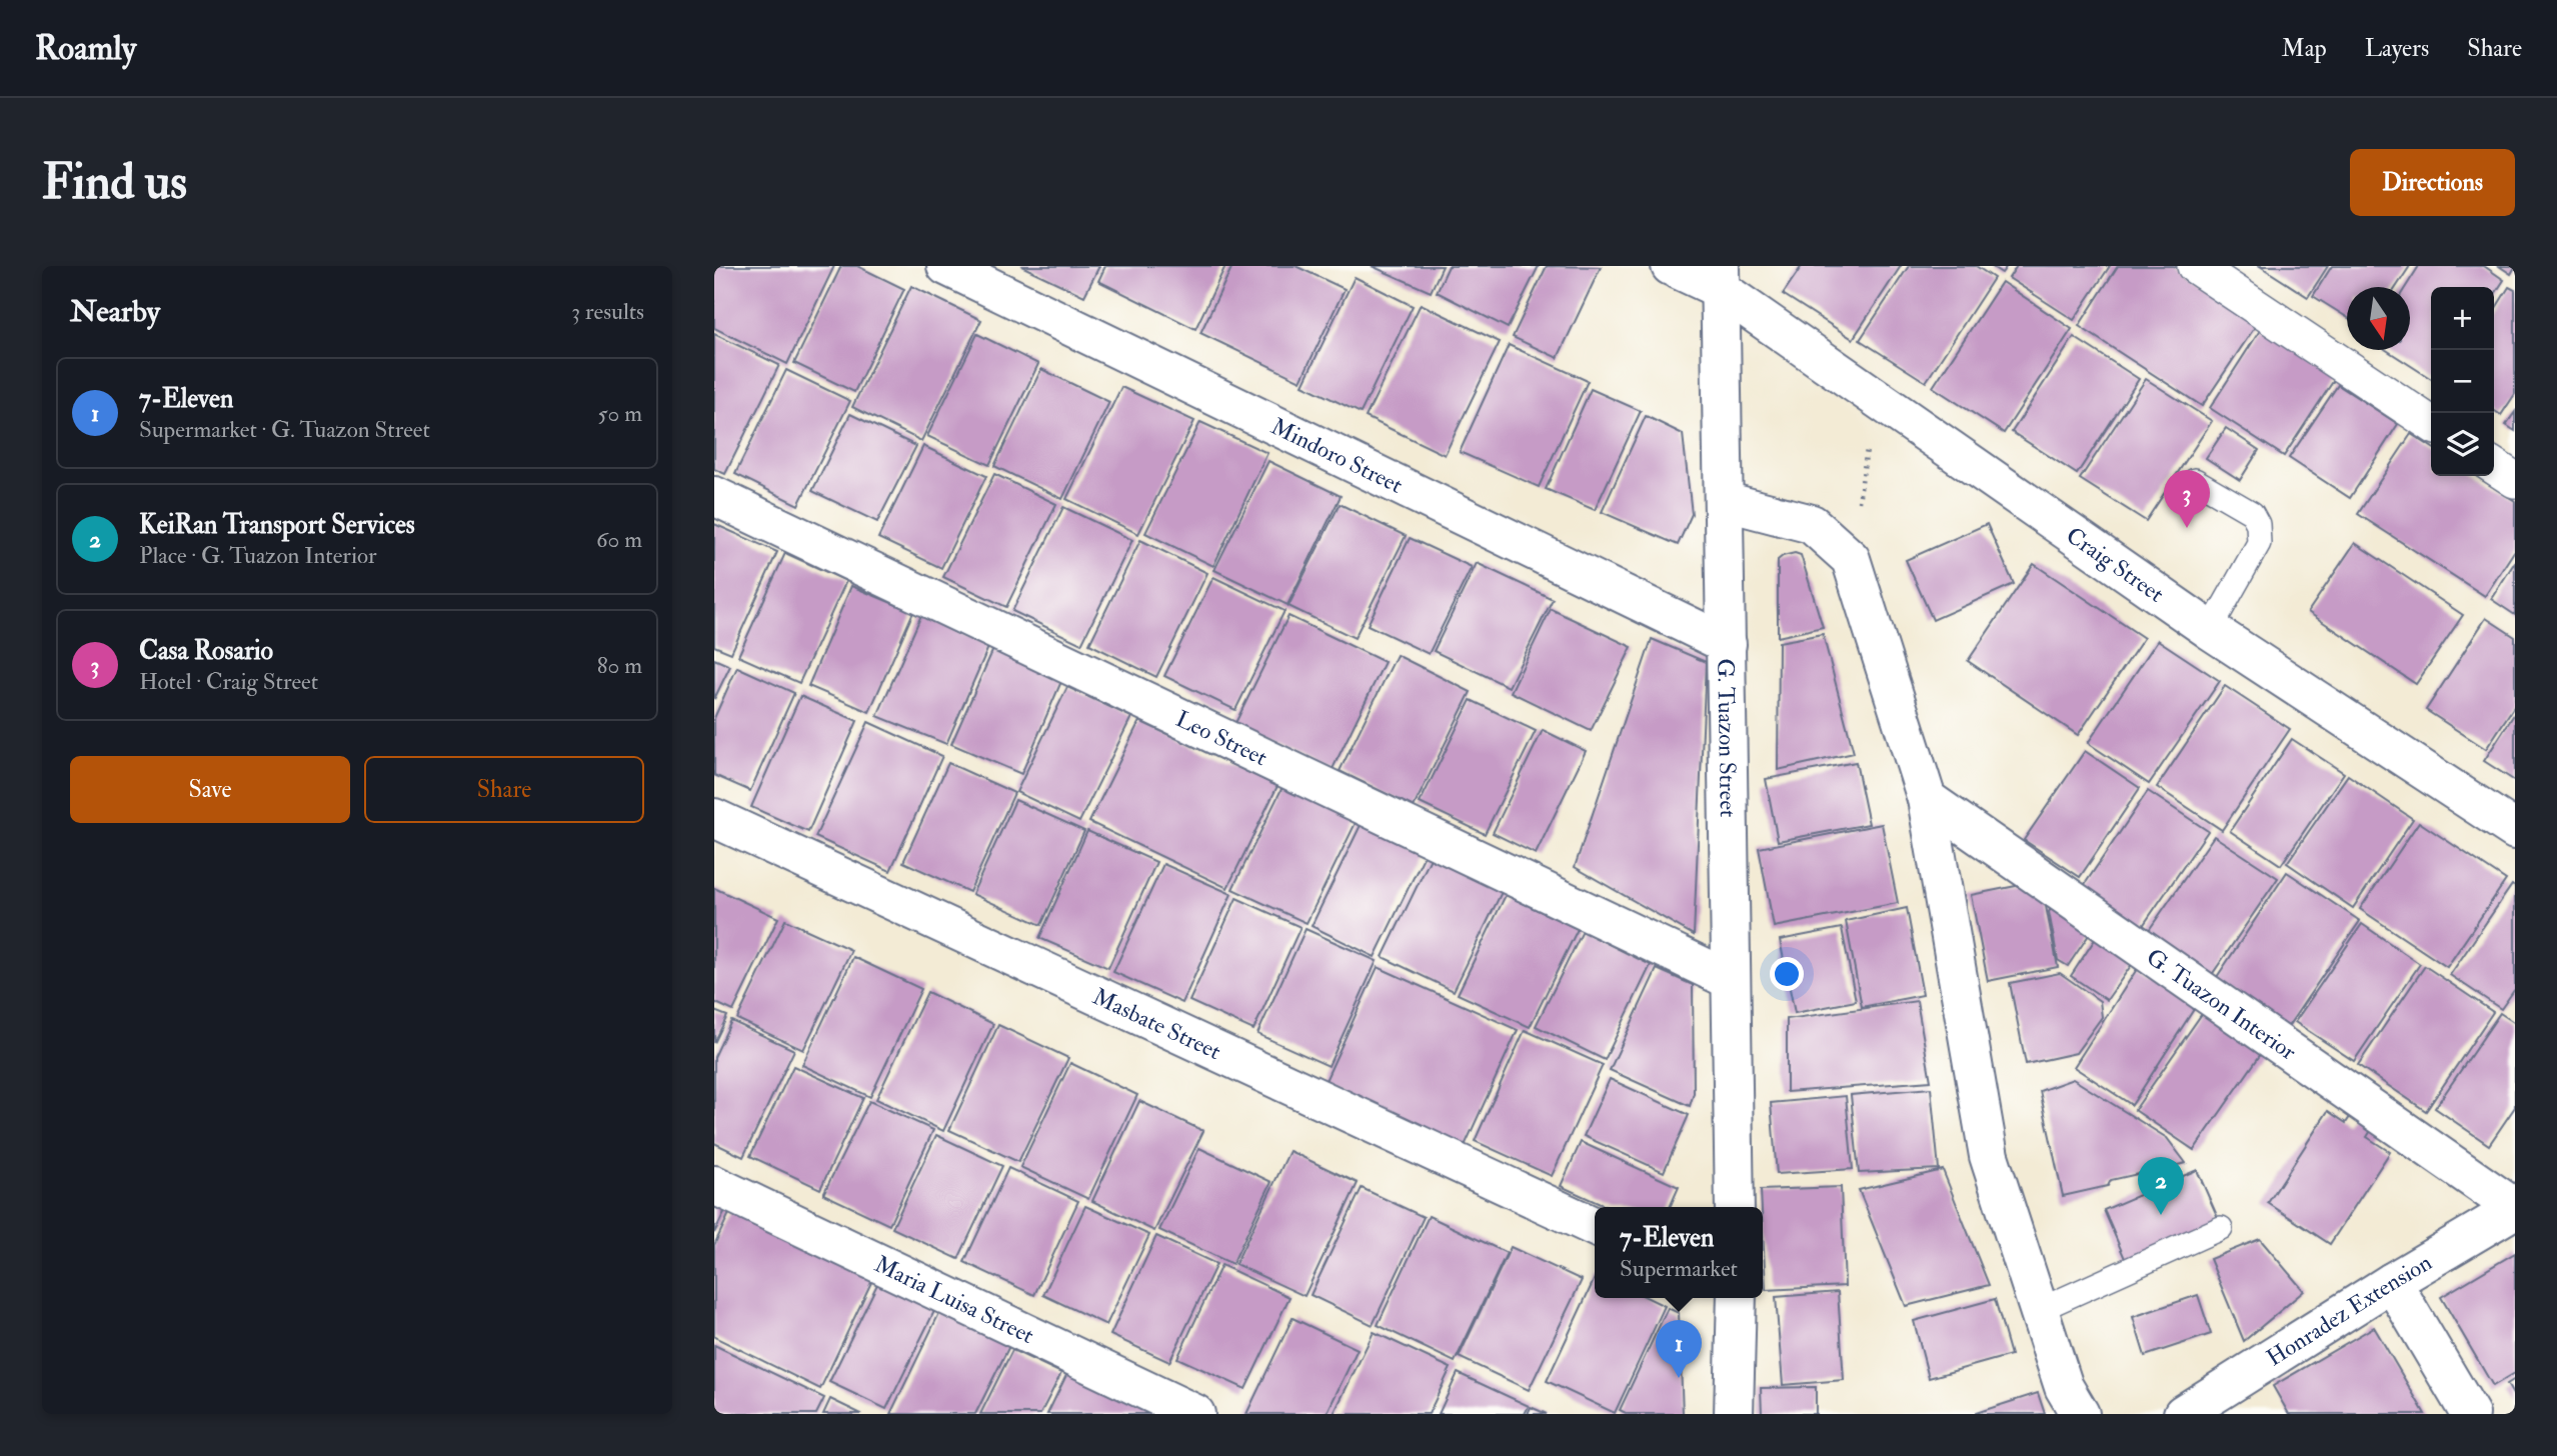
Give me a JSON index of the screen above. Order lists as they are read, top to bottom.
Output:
{
  "streets": {
    "street": [
      "Mindoro Street",
      "Craig Street",
      "Leo Street",
      "G. Tuazon Street",
      "G. Tuazon Interior",
      "Masbate Street",
      "Maria Luisa Street",
      "Honradez Extension"
    ]
  },
  "crossings": [
    ["Mindoro Street", "G. Tuazon Street"],
    ["Craig Street", "G. Tuazon Street"],
    ["Leo Street", "G. Tuazon Street"],
    ["G. Tuazon Interior", "Honradez Extension"]
  ],
  "north": "bottom",
  "page": {
    "header": "Roamly",
    "nav": ["Map", "Layers", "Share"],
    "buttons": [
      "Directions",
      ["Save", "Share"]
    ],
    "title": "Find us",
    "heading": ["Nearby", "3 results"],
    "map_buttons": ["+", "−"],
    "list": [
      {
        "mark": "1",
        "name": "7-Eleven",
        "note": "Supermarket · G. Tuazon Street",
        "value": "50 m"
      },
      {
        "mark": "2",
        "name": "KeiRan Transport Services",
        "note": "Place · G. Tuazon Interior",
        "value": "60 m"
      },
      {
        "mark": "3",
        "name": "Casa Rosario",
        "note": "Hotel · Craig Street",
        "value": "80 m"
      }
    ],
    "pins": ["3", "2", "1"],
    "popup": ["7-Eleven", "Supermarket"]
  }
}
